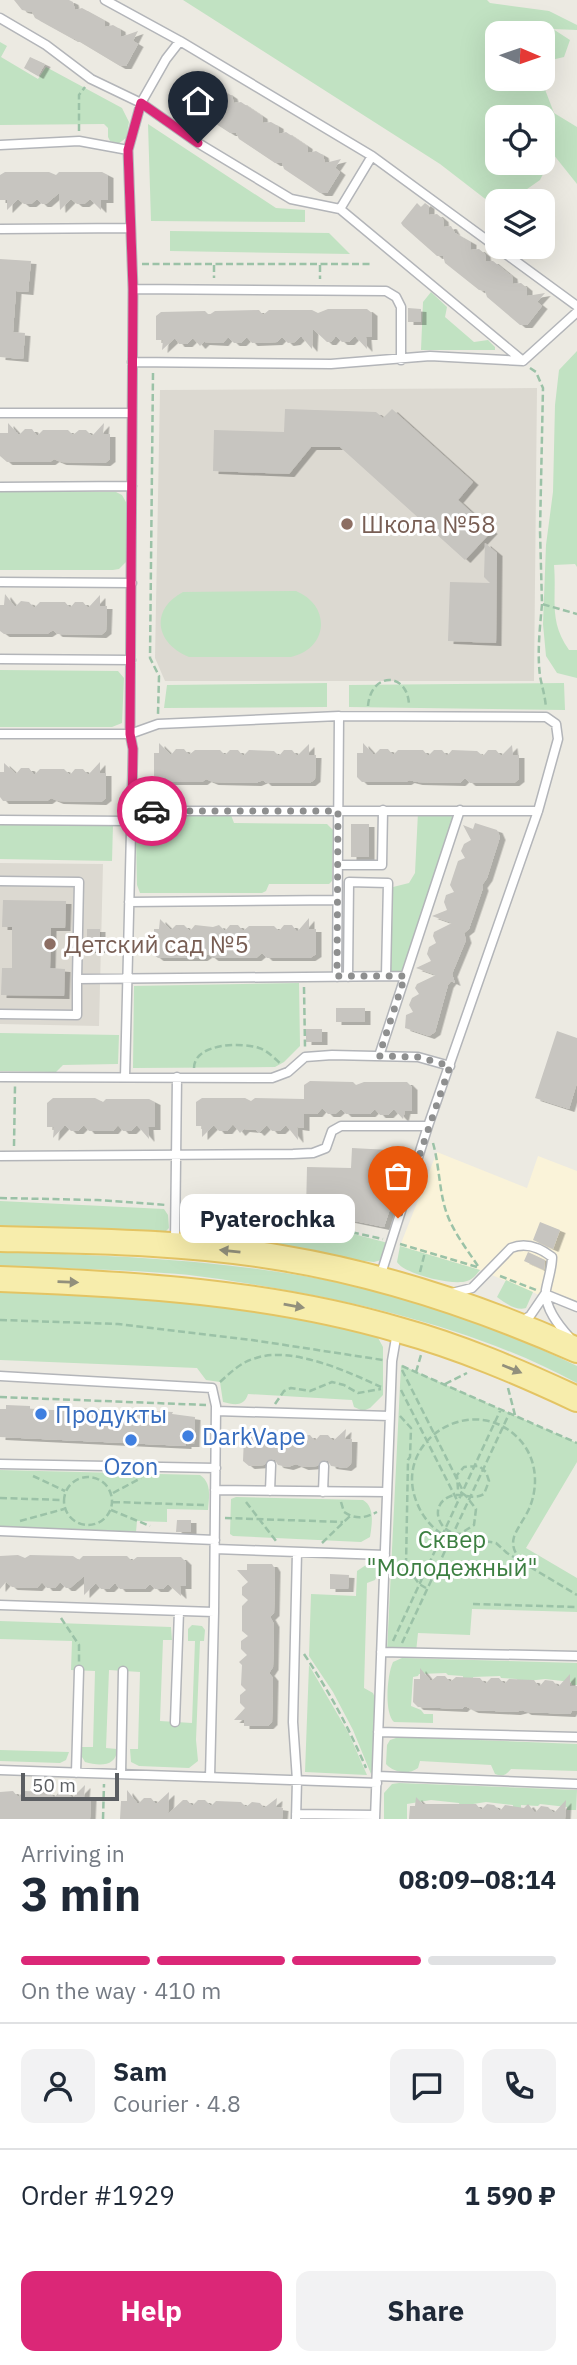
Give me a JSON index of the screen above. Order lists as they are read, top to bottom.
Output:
{
  "parks": ["Сквер \"Молодежный\""],
  "places": [
    "Школа №58",
    "Детский сад №5",
    "Pyaterochka",
    "Продукты",
    "DarkVape",
    "Ozon"
  ],
  "scale_bar": "50 m",
  "north": "right",
  "page": {
    "bubble": "Pyaterochka",
    "scale": "50 m",
    "heading": ["3 min", "Arriving in", "08:09–08:14"],
    "panel": [
      "Sam",
      "Courier · 4.8",
      "Order #1929",
      "1 590 ₽"
    ],
    "bar": "On the way · 410 m",
    "buttons": ["Help", "Share"]
  }
}
